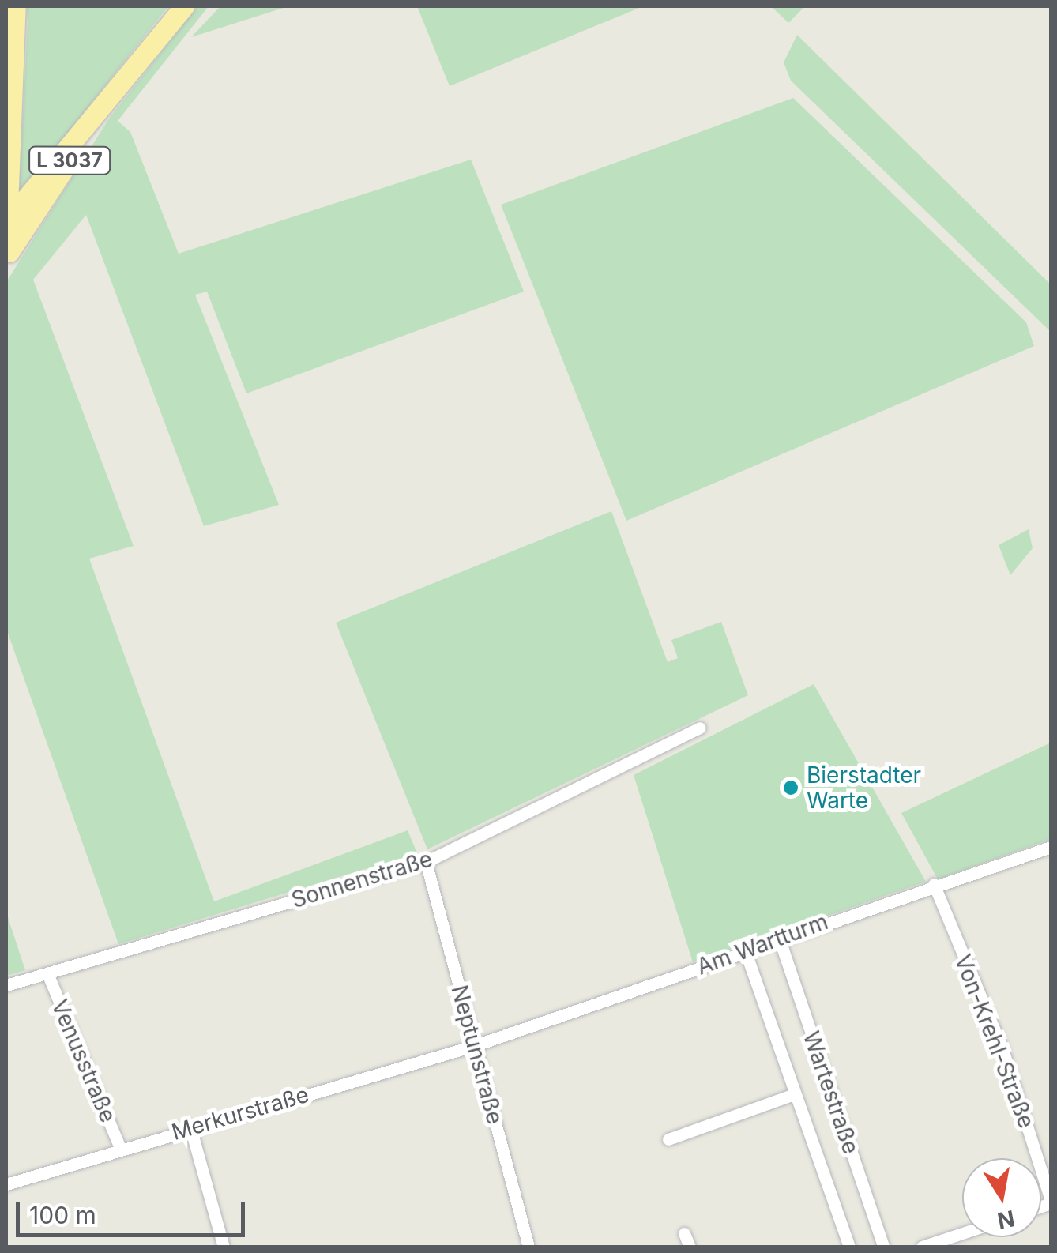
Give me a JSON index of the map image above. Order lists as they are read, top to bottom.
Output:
{
  "streets": {
    "main road": ["L 3037"],
    "street": [
      "Sonnenstraße",
      "Am Wartturm",
      "Von-Krehl-Straße",
      "Neptunstraße",
      "Venusstraße",
      "Wartestraße",
      "Merkurstraße"
    ]
  },
  "crossings": [
    ["Sonnenstraße", "Neptunstraße"],
    ["Sonnenstraße", "Venusstraße"],
    ["Am Wartturm", "Von-Krehl-Straße"],
    ["Am Wartturm", "Neptunstraße"],
    ["Am Wartturm", "Wartestraße"],
    ["Am Wartturm", "Merkurstraße"],
    ["Neptunstraße", "Merkurstraße"],
    ["Venusstraße", "Merkurstraße"]
  ],
  "places": ["Bierstadter Warte"],
  "scale_bar": "100 m",
  "north": "bottom"
}
